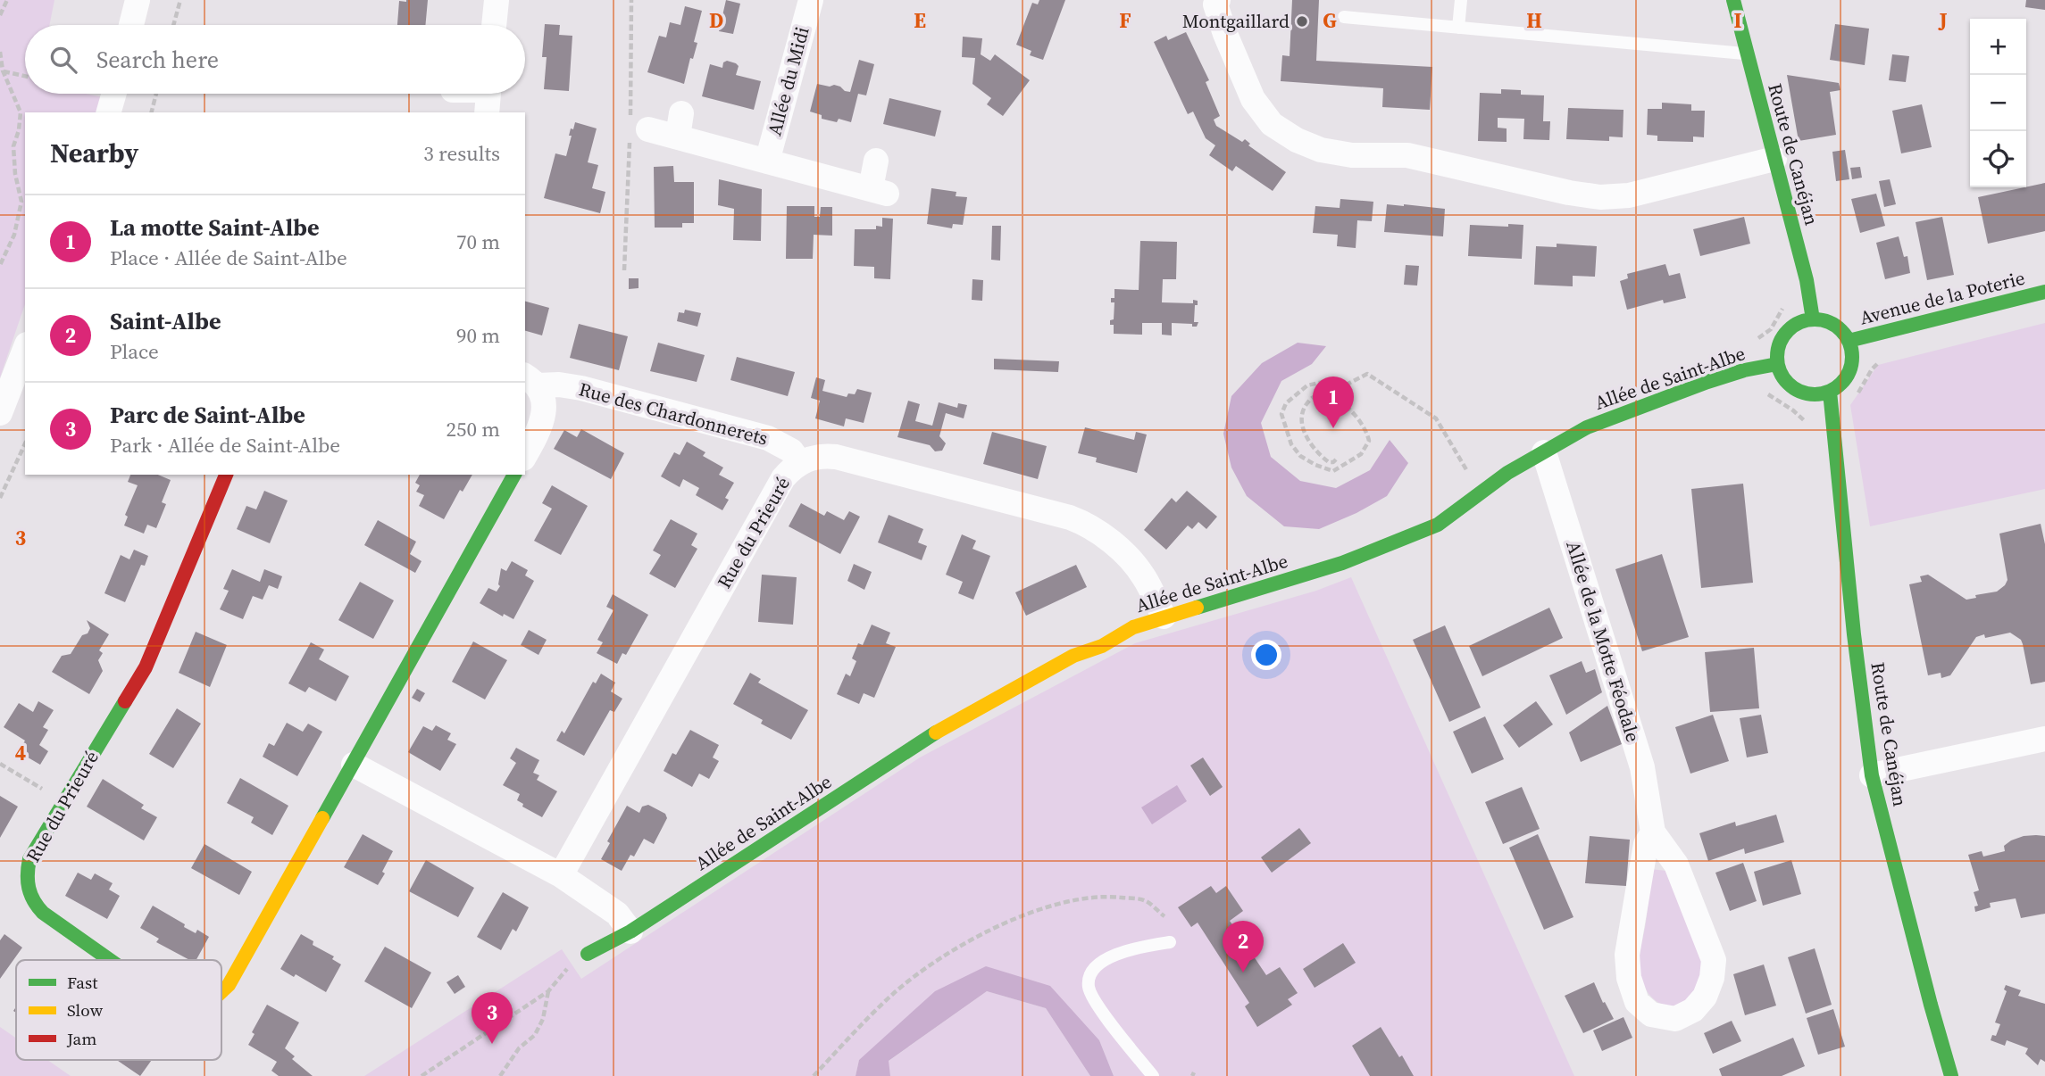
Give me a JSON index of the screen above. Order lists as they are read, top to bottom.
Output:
{
  "streets": {
    "street": [
      "Allée du Midi",
      "Route de Canéjan",
      "Avenue de la Poterie",
      "Allée de Saint-Albe",
      "Rue des Chardonnerets",
      "Rue du Prieuré",
      "Allée de la Motte Féodale"
    ]
  },
  "crossings": [
    ["Route de Canéjan", "Avenue de la Poterie"],
    ["Route de Canéjan", "Allée de Saint-Albe"],
    ["Avenue de la Poterie", "Allée de Saint-Albe"],
    ["Allée de Saint-Albe", "Rue du Prieuré"],
    ["Allée de Saint-Albe", "Allée de la Motte Féodale"],
    ["Rue des Chardonnerets", "Rue du Prieuré"]
  ],
  "places": ["Montgaillard"],
  "legend": ["Fast", "Slow", "Jam"],
  "page": {
    "map_buttons": ["+", "−"],
    "search": "Search here",
    "heading": ["Nearby", "3 results"],
    "list": [
      {
        "mark": "1",
        "name": "La motte Saint-Albe",
        "note": "Place · Allée de Saint-Albe",
        "value": "70 m"
      },
      {
        "mark": "2",
        "name": "Saint-Albe",
        "note": "Place",
        "value": "90 m"
      },
      {
        "mark": "3",
        "name": "Parc de Saint-Albe",
        "note": "Park · Allée de Saint-Albe",
        "value": "250 m"
      }
    ],
    "pins": ["1", "2", "3"]
  },
  "grid": {
    "columns": [
      "D",
      "E",
      "F",
      "G",
      "H",
      "I",
      "J"
    ],
    "rows": ["3", "4"]
  }
}
